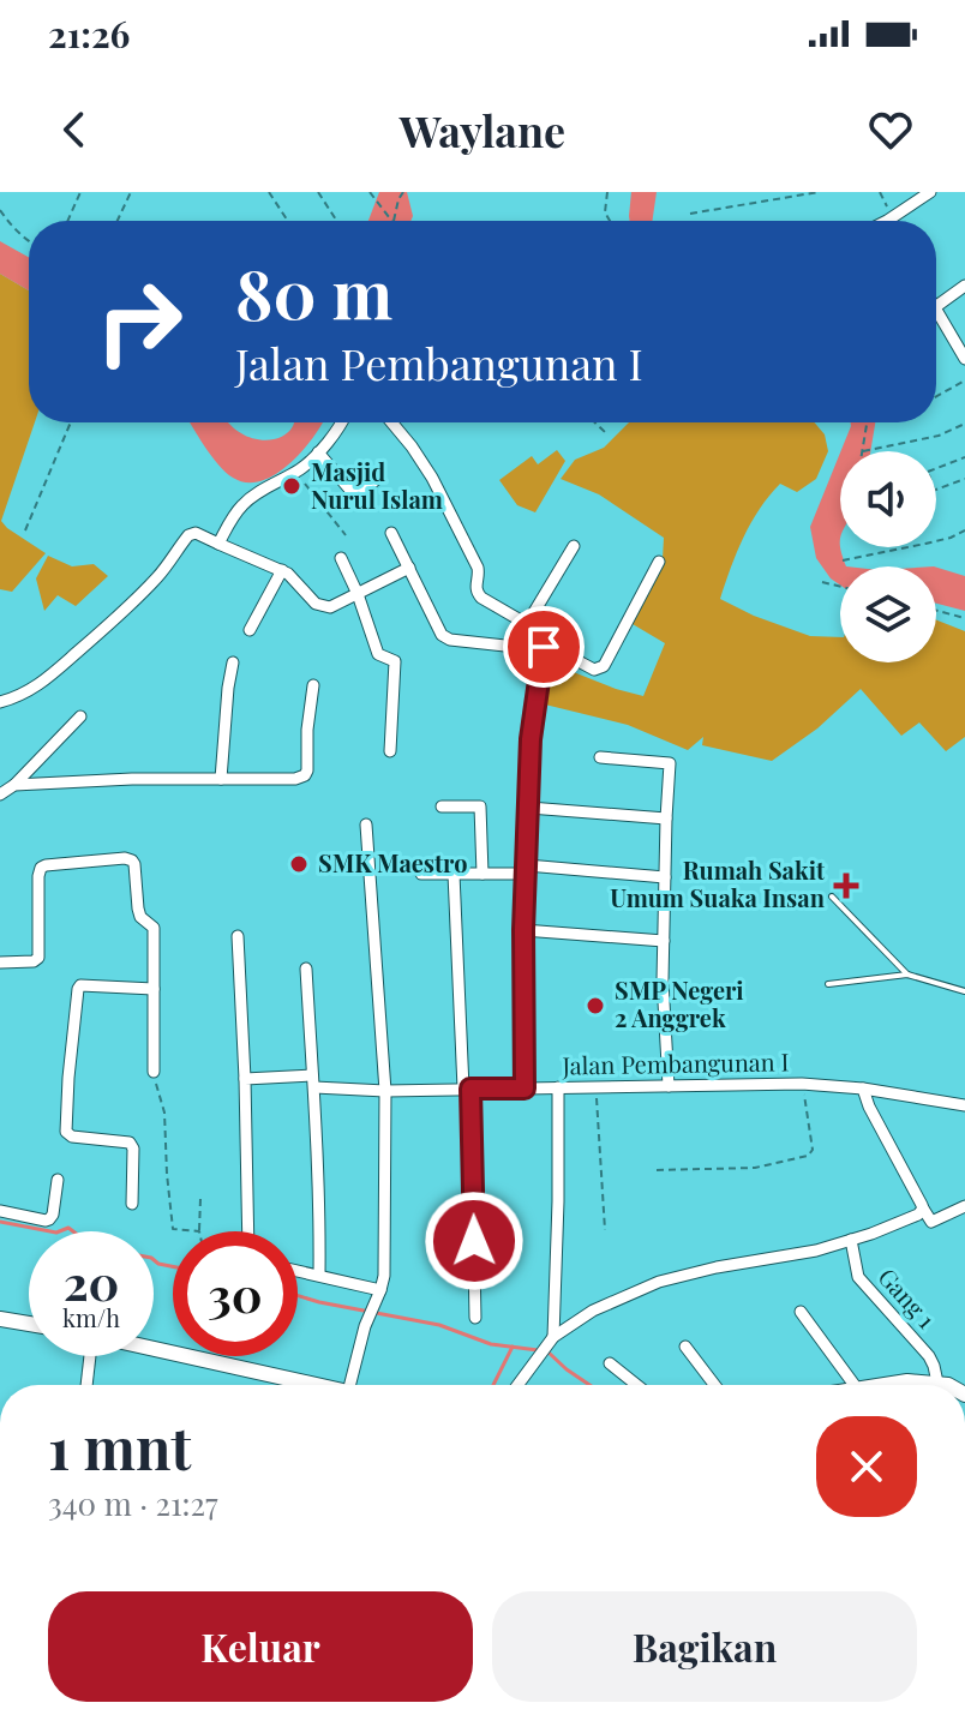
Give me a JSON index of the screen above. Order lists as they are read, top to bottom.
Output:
{
  "streets": {
    "street": ["Jalan Pembangunan I", "Gang 1"]
  },
  "places": {
    "other": ["Masjid Nurul Islam", "SMK Maestro", "SMP Negeri 2 Anggrek"],
    "health": ["Rumah Sakit Umum Suaka Insan"]
  },
  "page": {
    "status": "21:26",
    "header": "Waylane",
    "turn": ["80 m", "Jalan Pembangunan I"],
    "speed": "20 km/h",
    "limit": "30",
    "heading": ["1 mnt", "340 m · 21:27"],
    "buttons": ["Keluar", "Bagikan"]
  }
}
